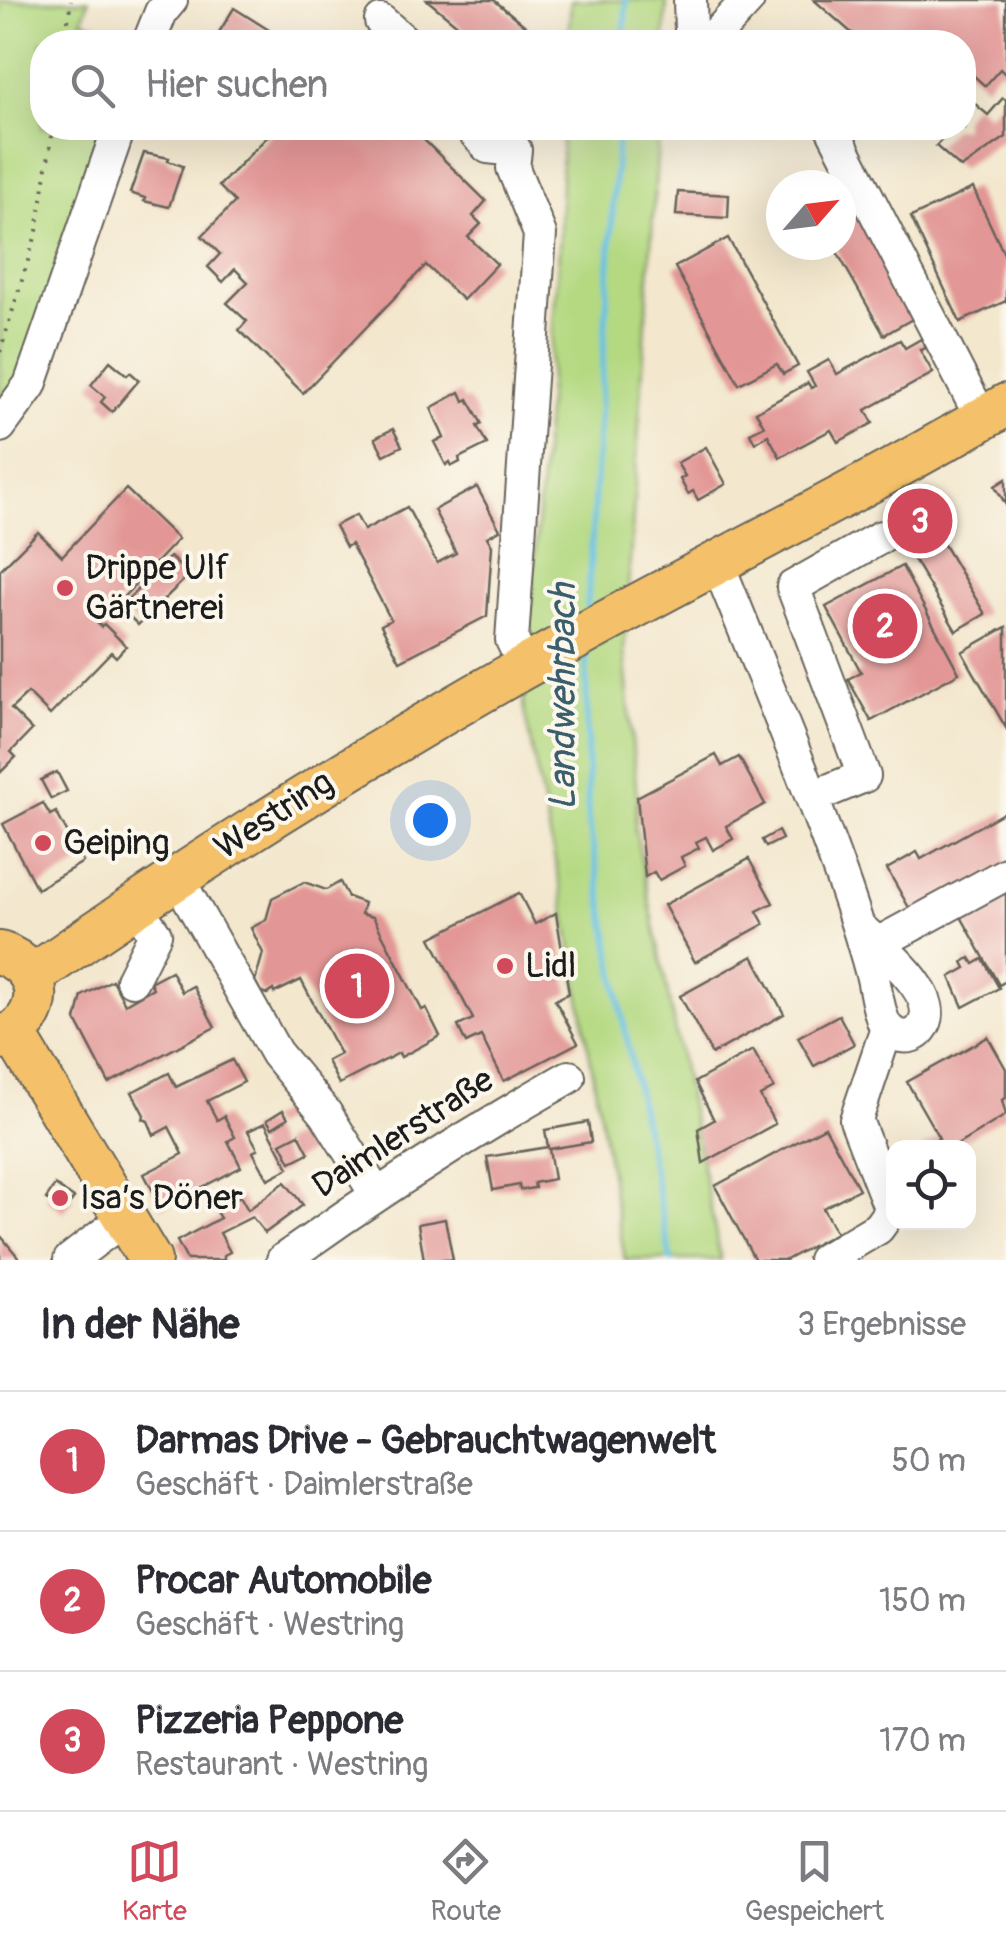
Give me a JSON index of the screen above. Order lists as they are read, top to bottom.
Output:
{
  "streets": {
    "main road": ["Westring"],
    "street": ["Daimlerstraße"]
  },
  "water": ["Landwehrbach"],
  "places": [
    "Drippe Ulf Gärtnerei",
    "Geiping",
    "Lidl",
    "Isa’s Döner"
  ],
  "north": "top right",
  "page": {
    "search": "Hier suchen",
    "pins": ["3", "2", "1"],
    "heading": ["In der Nähe", "3 Ergebnisse"],
    "list": [
      {
        "mark": "1",
        "name": "Darmas Drive - Gebrauchtwagenwelt",
        "note": "Geschäft · Daimlerstraße",
        "value": "50 m"
      },
      {
        "mark": "2",
        "name": "Procar Automobile",
        "note": "Geschäft · Westring",
        "value": "150 m"
      },
      {
        "mark": "3",
        "name": "Pizzeria Peppone",
        "note": "Restaurant · Westring",
        "value": "170 m"
      }
    ],
    "nav": ["Karte", "Route", "Gespeichert"]
  }
}
